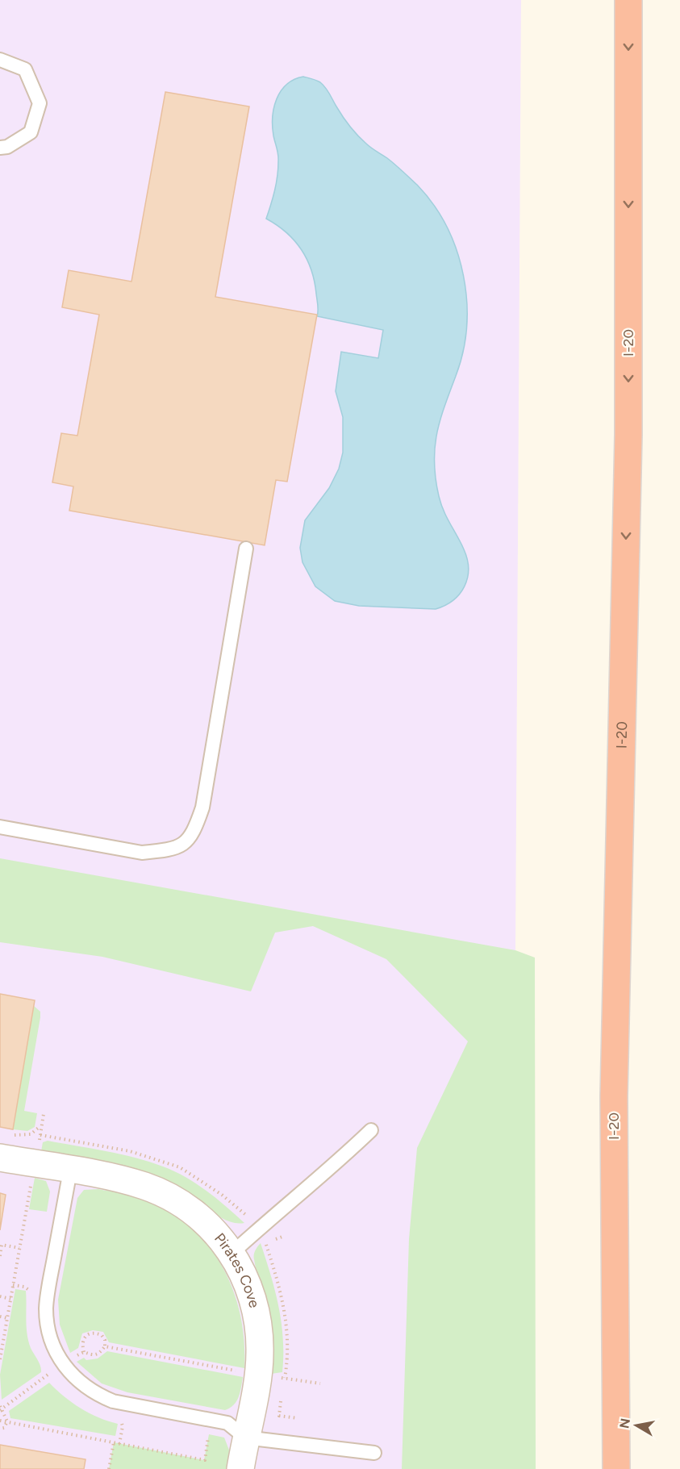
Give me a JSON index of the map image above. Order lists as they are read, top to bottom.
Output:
{
  "streets": {
    "highway": ["I-20"],
    "street": ["Pirates Cove"]
  },
  "one_way": ["I-20"],
  "north": "left"
}
